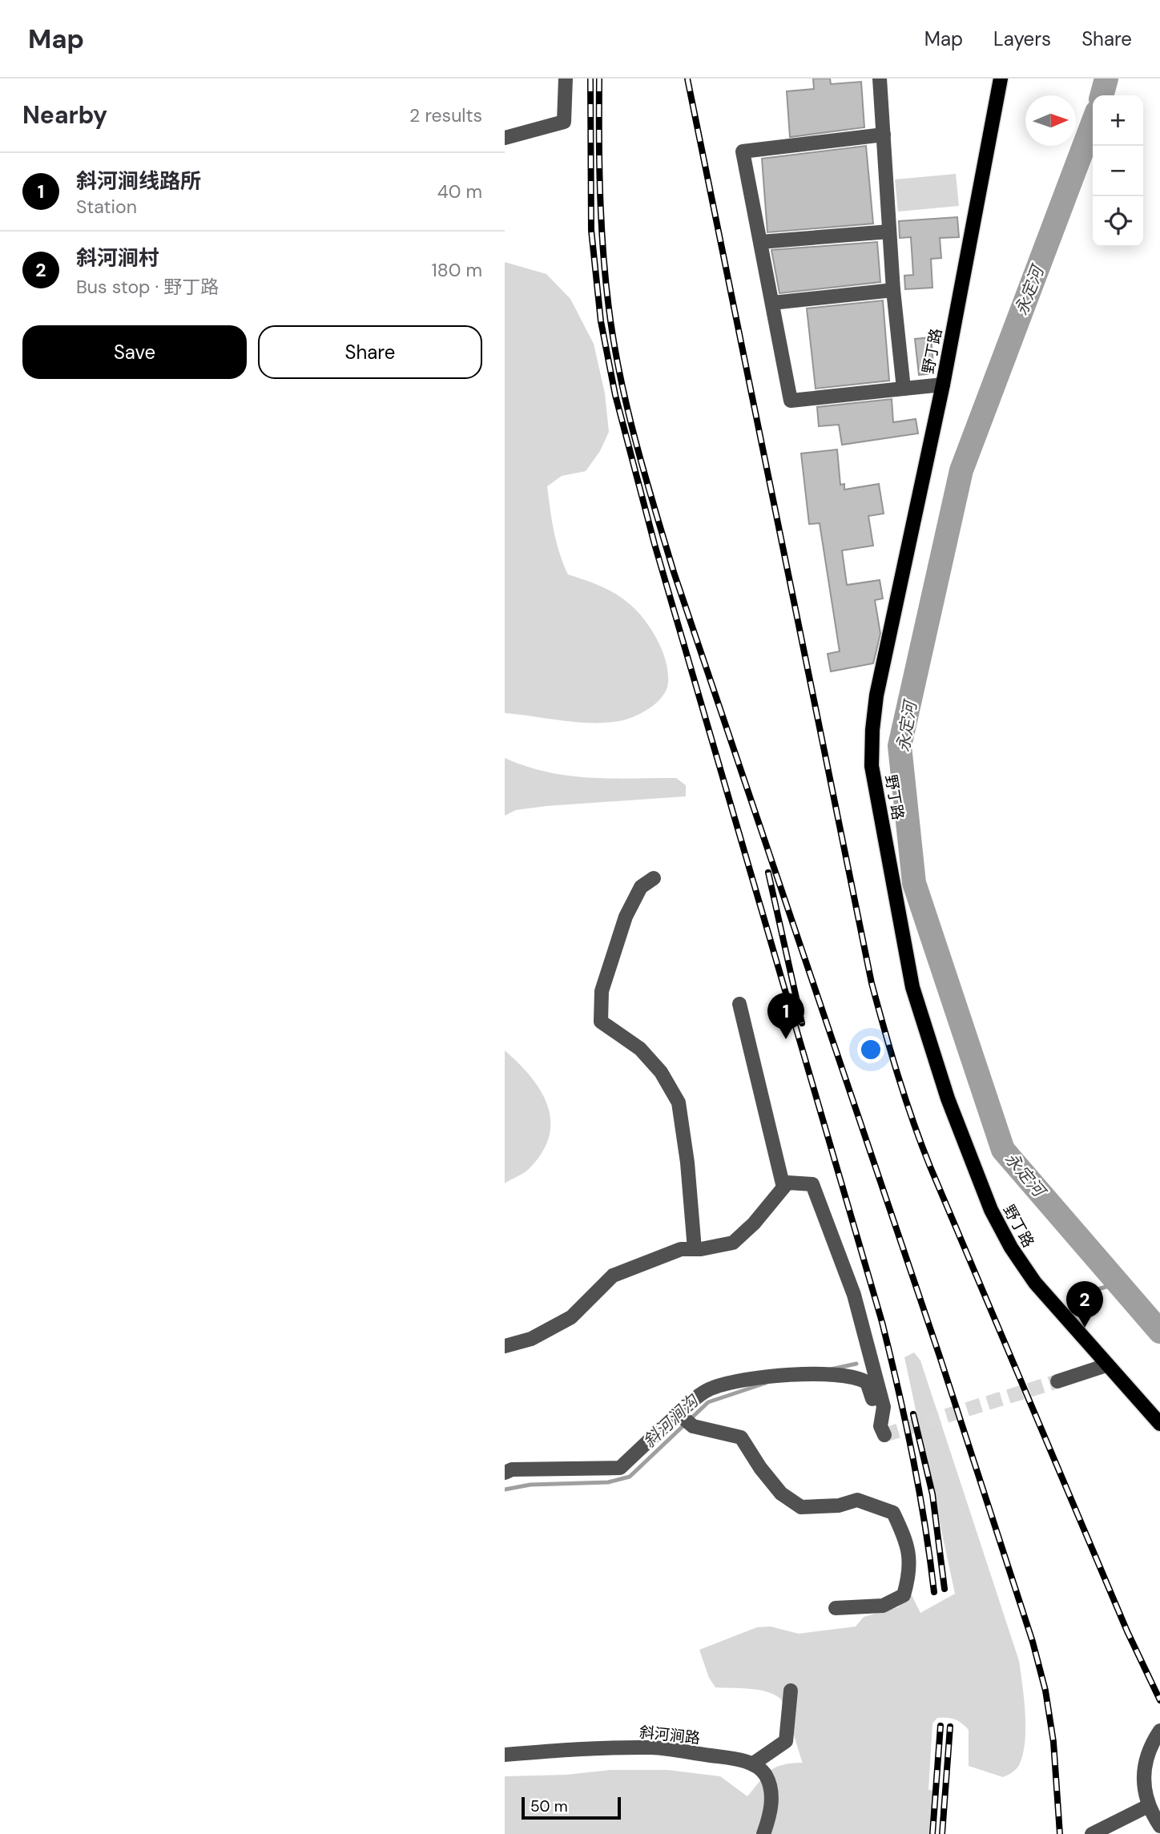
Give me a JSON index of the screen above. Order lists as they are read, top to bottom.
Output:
{
  "streets": {
    "main road": ["野丁路"],
    "street": ["斜河涧路"]
  },
  "water": ["永定河", "斜河涧沟"],
  "scale_bar": "50 m",
  "north": "right",
  "page": {
    "header": "Map",
    "nav": ["Map", "Layers", "Share"],
    "heading": ["Nearby", "2 results"],
    "map_buttons": ["+", "−"],
    "list": [
      {
        "mark": "1",
        "name": "斜河涧线路所",
        "note": "Station",
        "value": "40 m"
      },
      {
        "mark": "2",
        "name": "斜河涧村",
        "note": "Bus stop · 野丁路",
        "value": "180 m"
      }
    ],
    "buttons": ["Save", "Share"],
    "pins": ["1", "2"],
    "scale": "50 m"
  }
}
